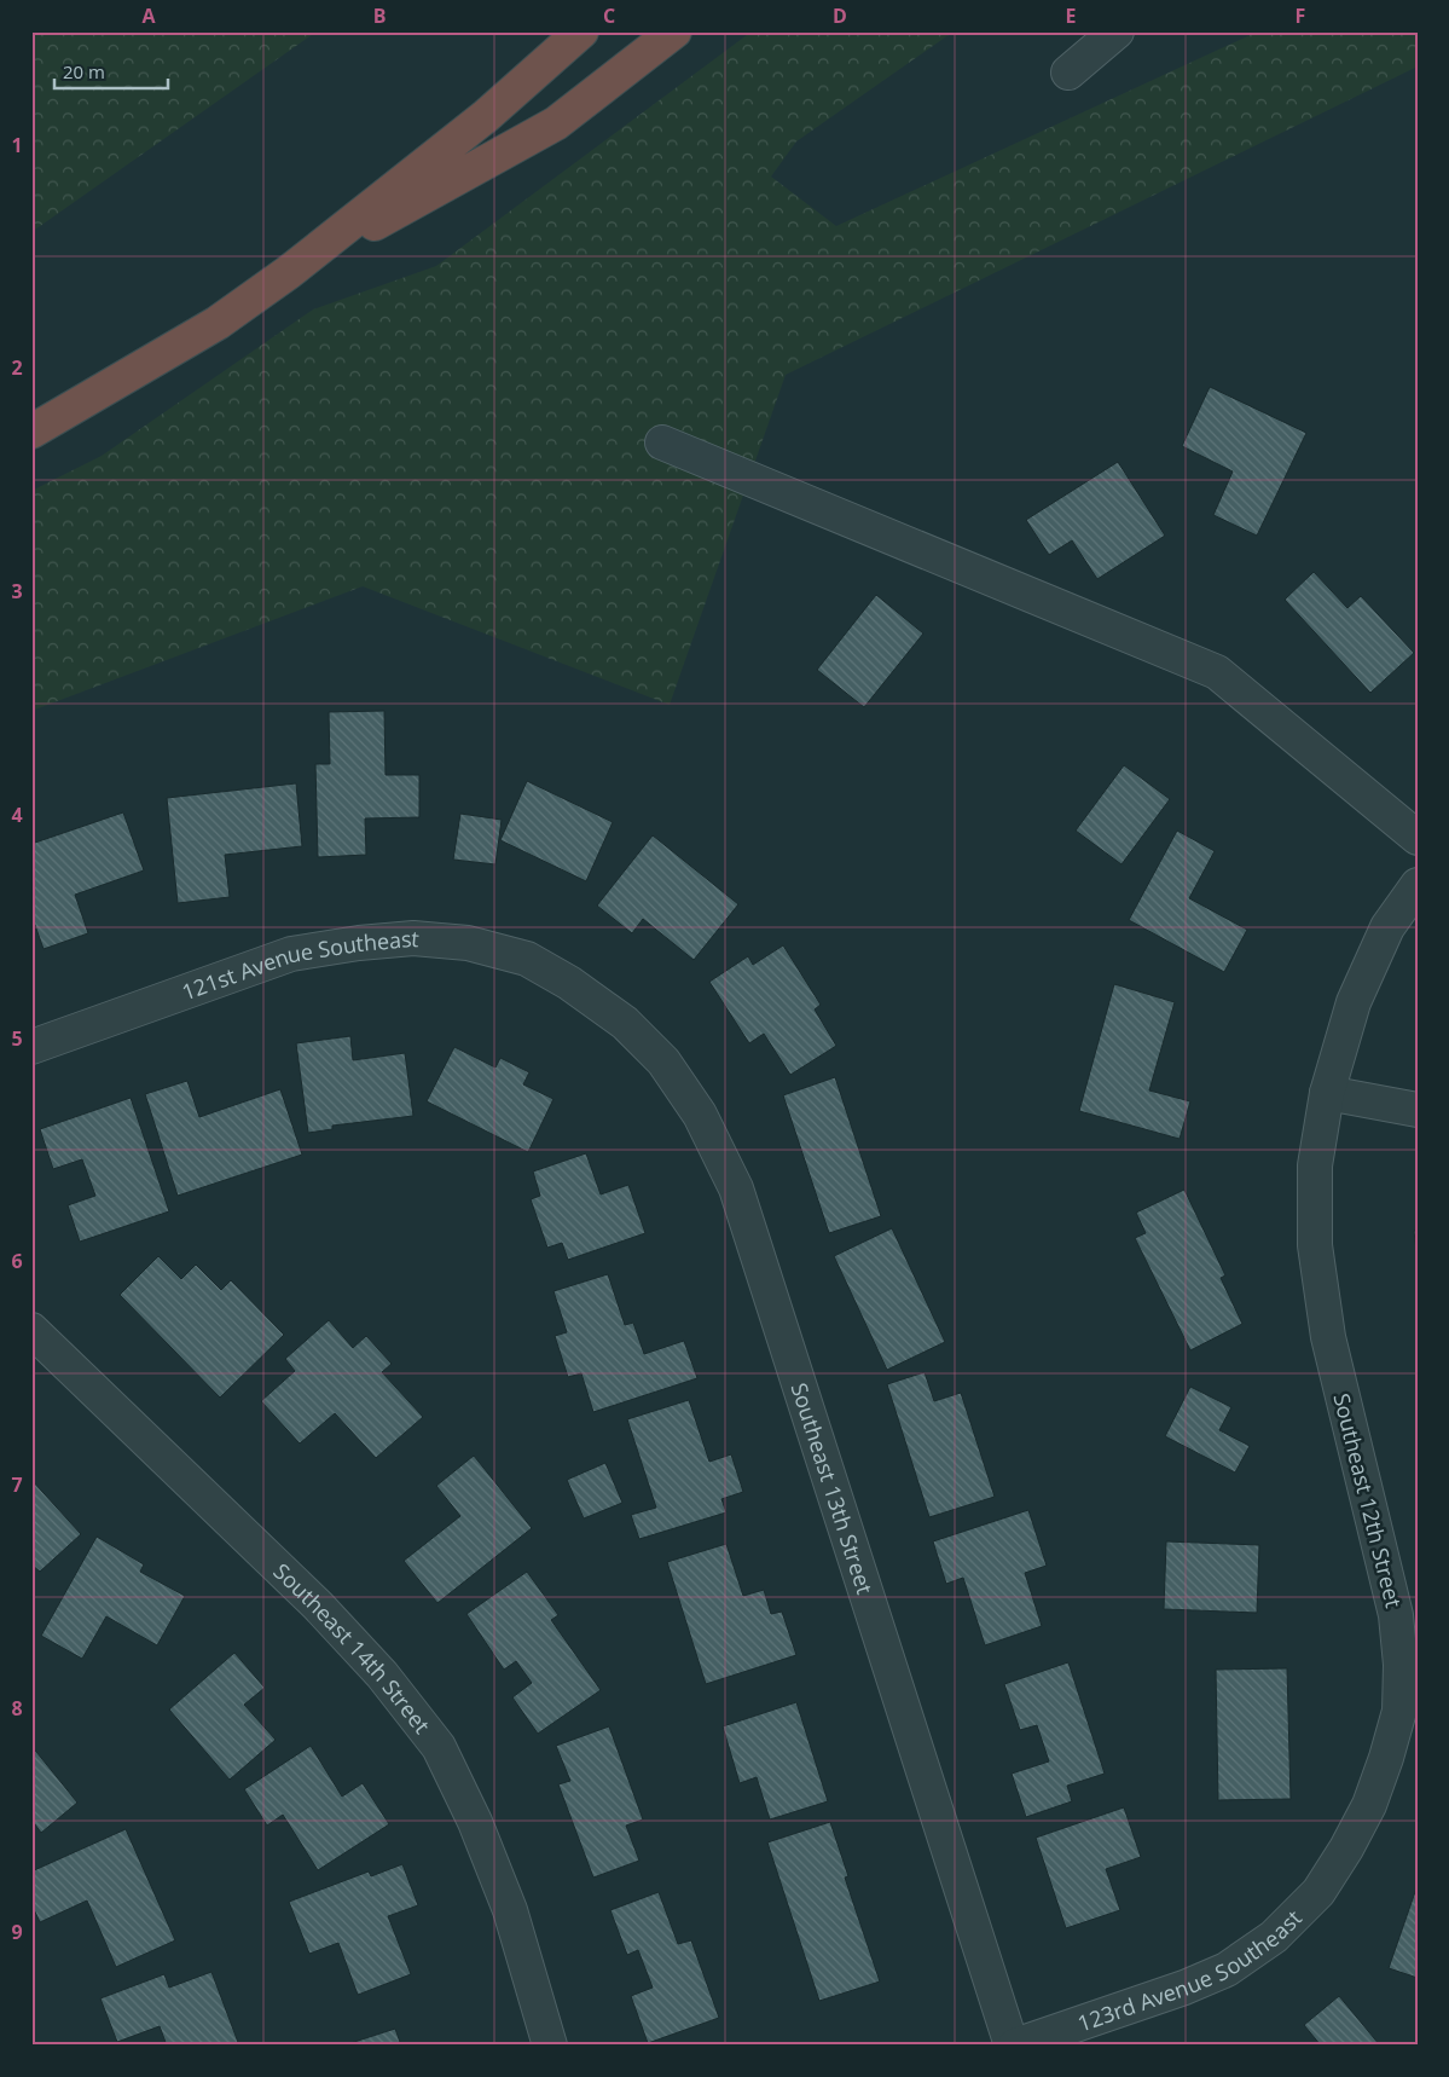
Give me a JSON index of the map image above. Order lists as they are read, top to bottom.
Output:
{
  "streets": {
    "street": [
      "121st Avenue Southeast",
      "Southeast 13th Street",
      "Southeast 12th Street",
      "Southeast 14th Street",
      "123rd Avenue Southeast"
    ]
  },
  "crossings": [
    ["121st Avenue Southeast", "Southeast 13th Street"],
    ["Southeast 13th Street", "123rd Avenue Southeast"],
    ["Southeast 12th Street", "123rd Avenue Southeast"]
  ],
  "scale_bar": "20 m",
  "grid": {
    "columns": [
      "A",
      "B",
      "C",
      "D",
      "E",
      "F"
    ],
    "rows": [
      "1",
      "2",
      "3",
      "4",
      "5",
      "6",
      "7",
      "8",
      "9"
    ]
  }
}
